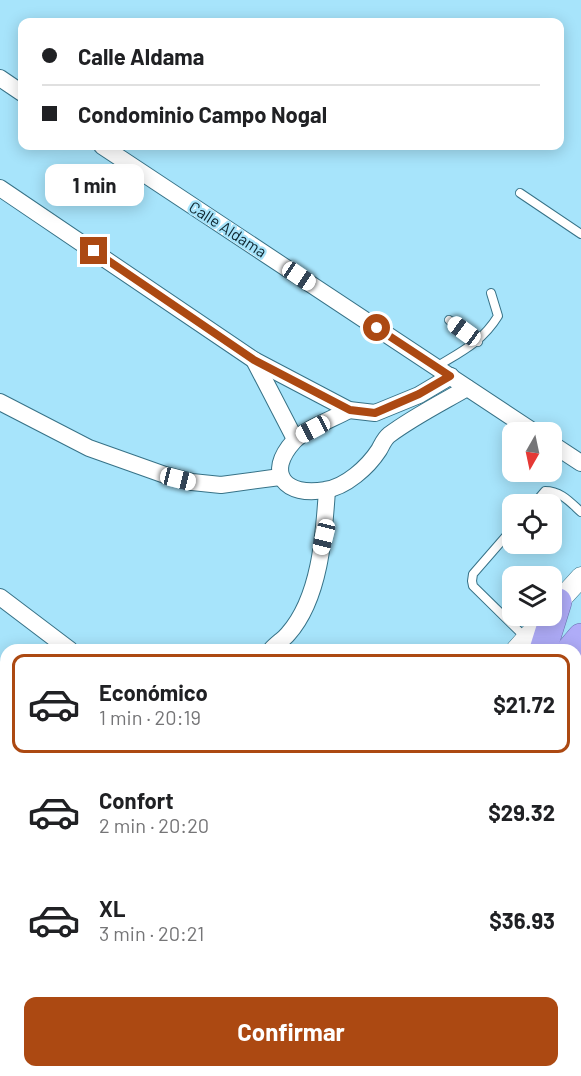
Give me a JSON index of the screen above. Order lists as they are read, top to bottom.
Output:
{
  "streets": {
    "street": ["Calle Aldama"]
  },
  "north": "bottom",
  "page": {
    "banner": ["Calle Aldama", "Condominio Campo Nogal"],
    "bubble": "1 min",
    "list": [
      {
        "name": "Económico",
        "note": "1 min · 20:19",
        "value": "$21.72"
      },
      {
        "name": "Confort",
        "note": "2 min · 20:20",
        "value": "$29.32"
      },
      {
        "name": "XL",
        "note": "3 min · 20:21",
        "value": "$36.93"
      }
    ],
    "buttons": "Confirmar"
  }
}
